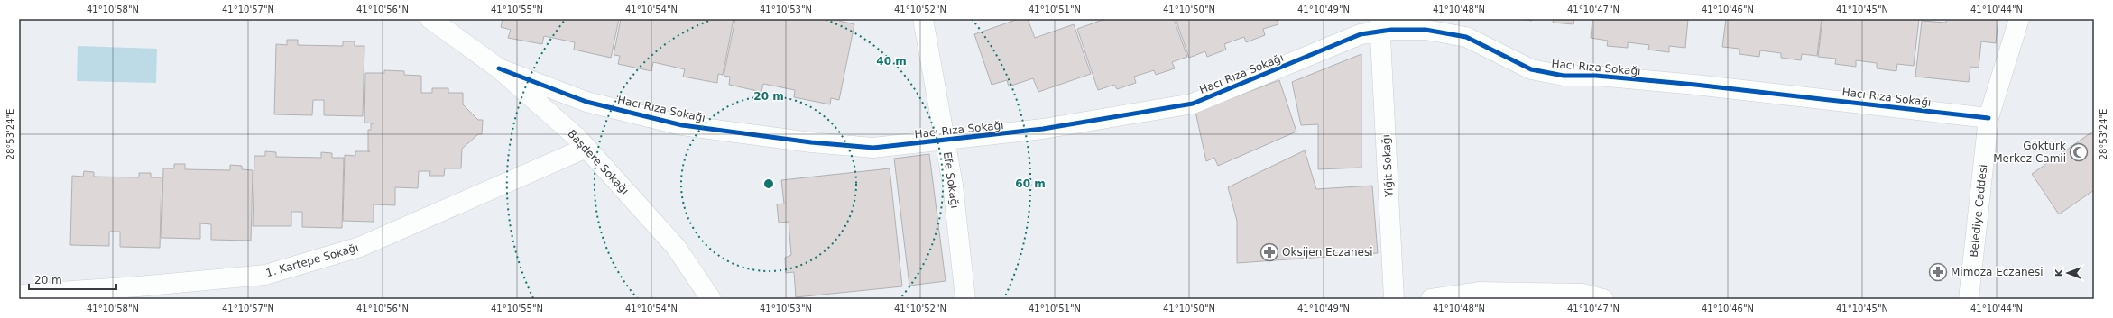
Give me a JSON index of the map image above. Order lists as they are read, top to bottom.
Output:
{
  "streets": {
    "street": [
      "Hacı Rıza Sokağı",
      "Başdere Sokağı",
      "Yiğit Sokağı",
      "Efe Sokağı",
      "Belediye Caddesi",
      "1. Kartepe Sokağı"
    ]
  },
  "crossings": [
    ["Hacı Rıza Sokağı", "Başdere Sokağı"],
    ["Hacı Rıza Sokağı", "Yiğit Sokağı"],
    ["Hacı Rıza Sokağı", "Efe Sokağı"],
    ["Hacı Rıza Sokağı", "Belediye Caddesi"],
    ["Başdere Sokağı", "1. Kartepe Sokağı"]
  ],
  "places": {
    "mosque": ["Göktürk Merkez Camii"],
    "pharmacy": ["Oksijen Eczanesi", "Mimoza Eczanesi"]
  },
  "scale_bar": "20 m",
  "north": "left",
  "coordinates": [
    "41°10'58\"N",
    "41°10'57\"N",
    "41°10'56\"N",
    "41°10'55\"N",
    "41°10'54\"N",
    "41°10'53\"N",
    "41°10'52\"N",
    "41°10'51\"N",
    "41°10'50\"N",
    "41°10'49\"N",
    "41°10'48\"N",
    "41°10'47\"N",
    "41°10'46\"N",
    "41°10'45\"N",
    "41°10'44\"N",
    "28°53'24\"E"
  ],
  "rings": ["40 m", "20 m", "60 m"]
}
